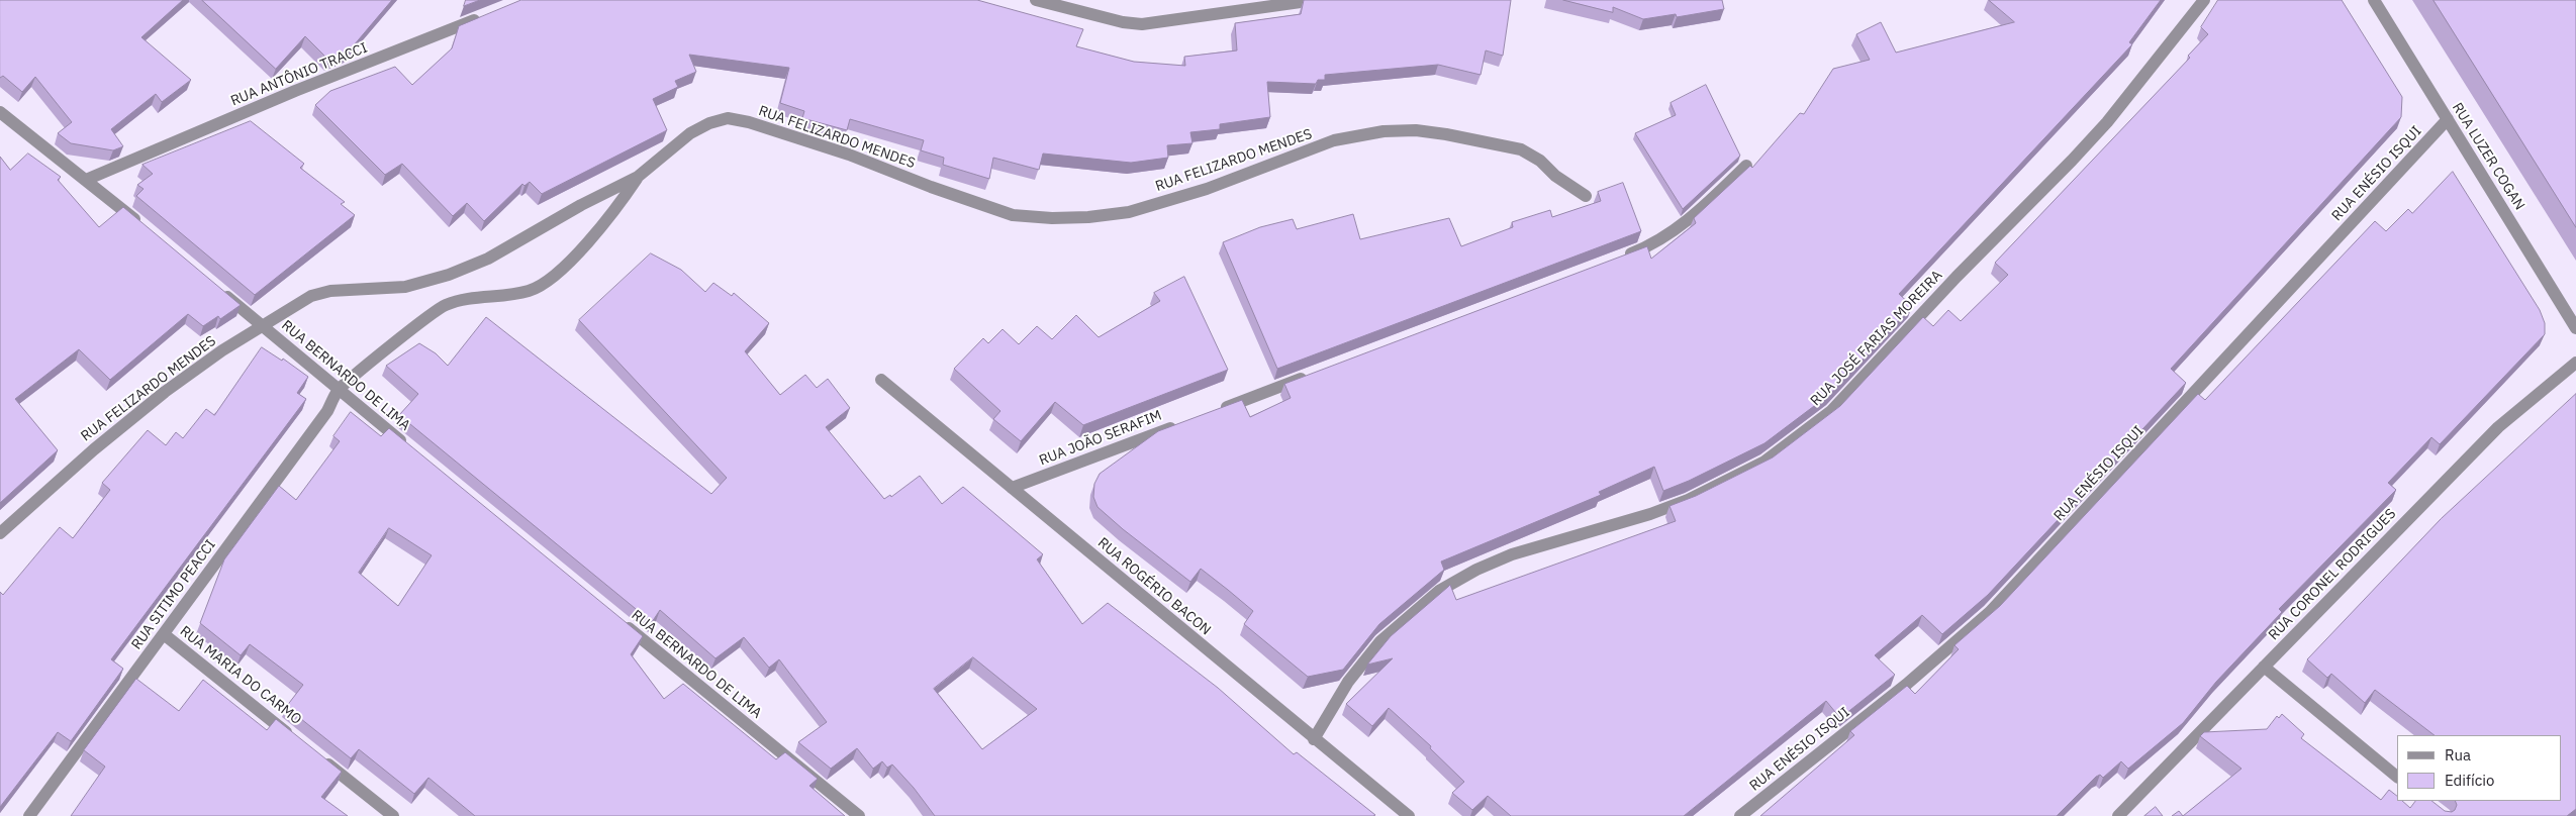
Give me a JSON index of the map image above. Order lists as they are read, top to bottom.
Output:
{
  "streets": {
    "street": [
      "RUA ANTÔNIO TRACCI",
      "RUA FELIZARDO MENDES",
      "RUA LUZER COGAN",
      "RUA ENÉSIO ISQUI",
      "RUA JOSÉ FARIAS MOREIRA",
      "RUA BERNARDO DE LIMA",
      "RUA JOÃO SERAFIM",
      "RUA CORONEL RODRIGUES",
      "RUA ROGÉRIO BACON",
      "RUA SITIMO PEACCI",
      "RUA MARIA DO CARMO"
    ]
  },
  "crossings": [
    ["RUA FELIZARDO MENDES", "RUA BERNARDO DE LIMA"],
    ["RUA FELIZARDO MENDES", "RUA SITIMO PEACCI"],
    ["RUA LUZER COGAN", "RUA ENÉSIO ISQUI"],
    ["RUA JOSÉ FARIAS MOREIRA", "RUA ROGÉRIO BACON"],
    ["RUA BERNARDO DE LIMA", "RUA SITIMO PEACCI"],
    ["RUA JOÃO SERAFIM", "RUA ROGÉRIO BACON"],
    ["RUA SITIMO PEACCI", "RUA MARIA DO CARMO"]
  ],
  "legend": ["Rua", "Edifício"]
}
